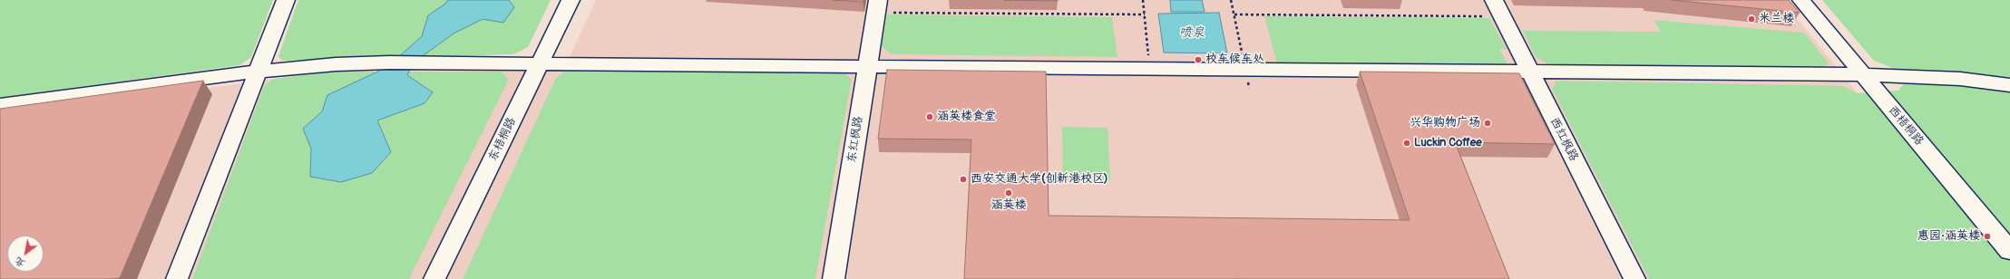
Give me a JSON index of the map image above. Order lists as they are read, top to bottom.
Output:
{
  "streets": {
    "street": [
      "西梧桐路",
      "东梧桐路",
      "东红枫路",
      "西红枫路"
    ]
  },
  "water": ["喷泉"],
  "places": [
    "米兰楼",
    "校车候车处",
    "涵英楼食堂",
    "兴华购物广场",
    "Luckin Coffee",
    "西安交通大学(创新港校区)",
    "涵英楼",
    "惠园·涵英楼"
  ],
  "north": "bottom left"
}
